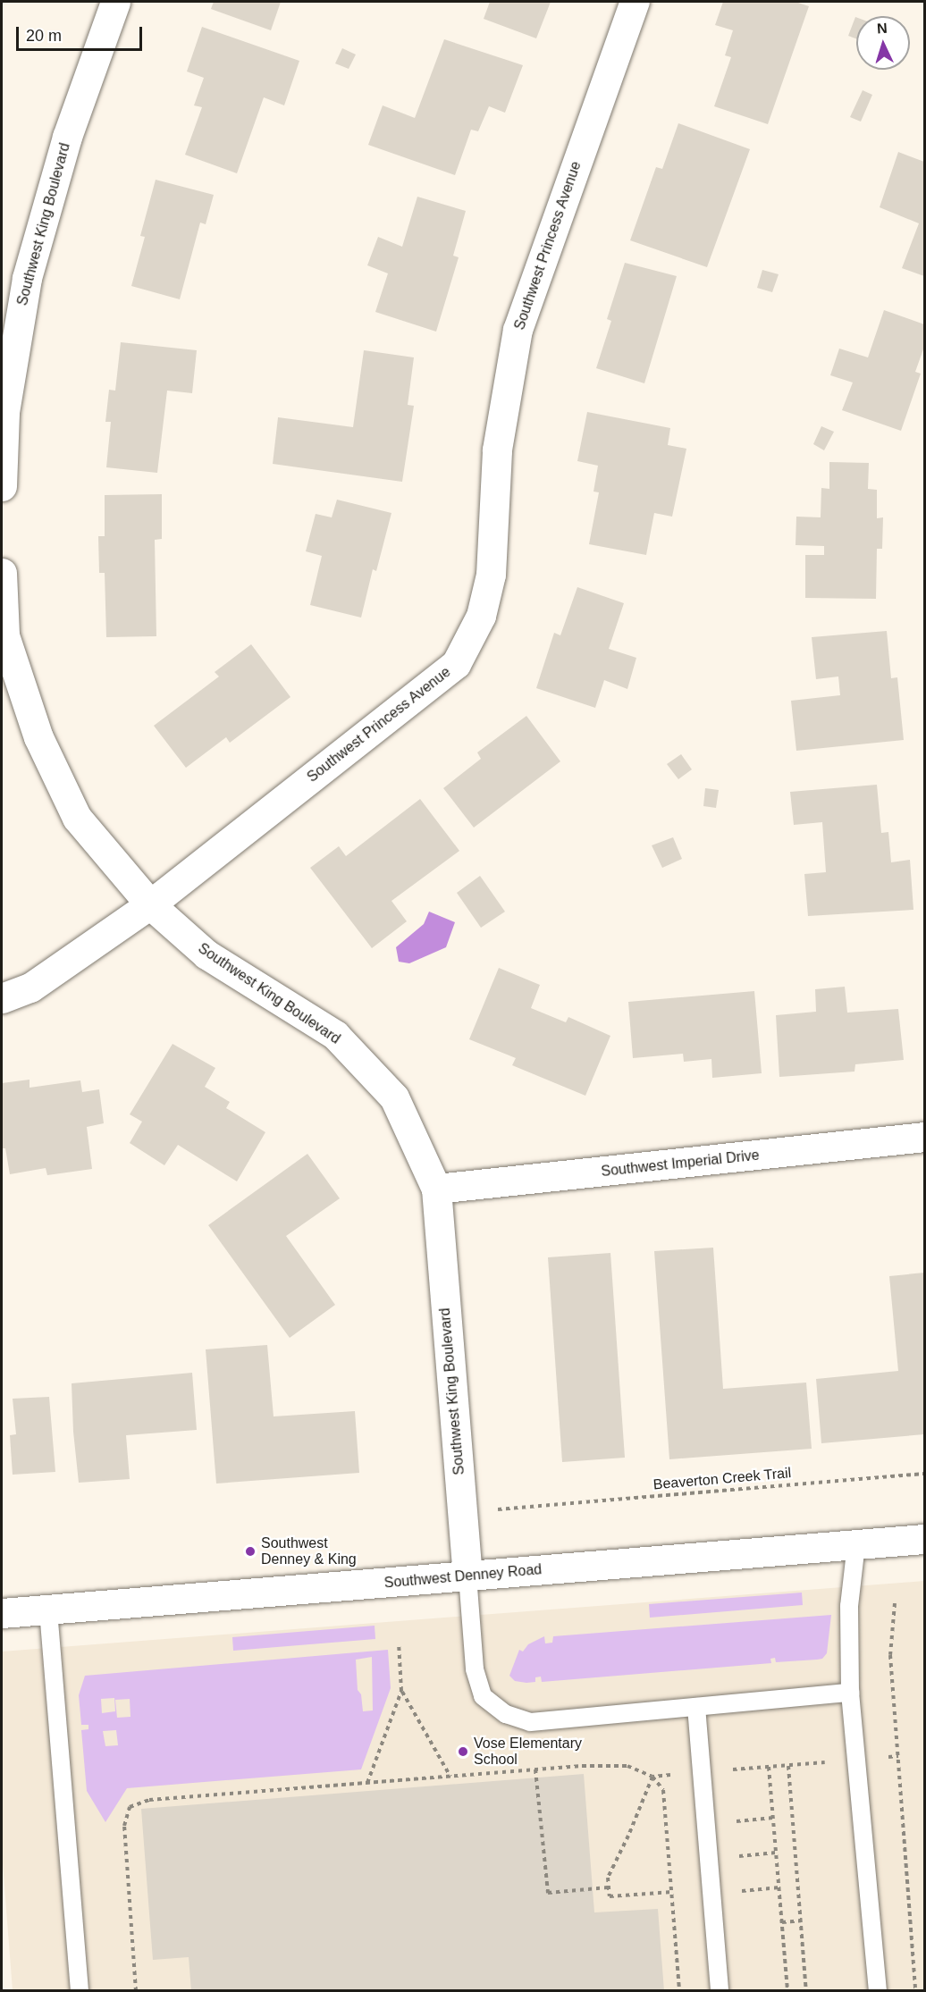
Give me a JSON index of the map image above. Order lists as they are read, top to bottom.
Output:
{
  "streets": {
    "street": [
      "Southwest King Boulevard",
      "Southwest Princess Avenue",
      "Southwest Imperial Drive",
      "Southwest Denney Road"
    ],
    "path": ["Beaverton Creek Trail"]
  },
  "crossings": [
    ["Southwest King Boulevard", "Southwest Princess Avenue"],
    ["Southwest King Boulevard", "Southwest Imperial Drive"],
    ["Southwest King Boulevard", "Southwest Denney Road"]
  ],
  "places": ["Southwest Denney & King", "Vose Elementary School"],
  "scale_bar": "20 m",
  "north": "top"
}
